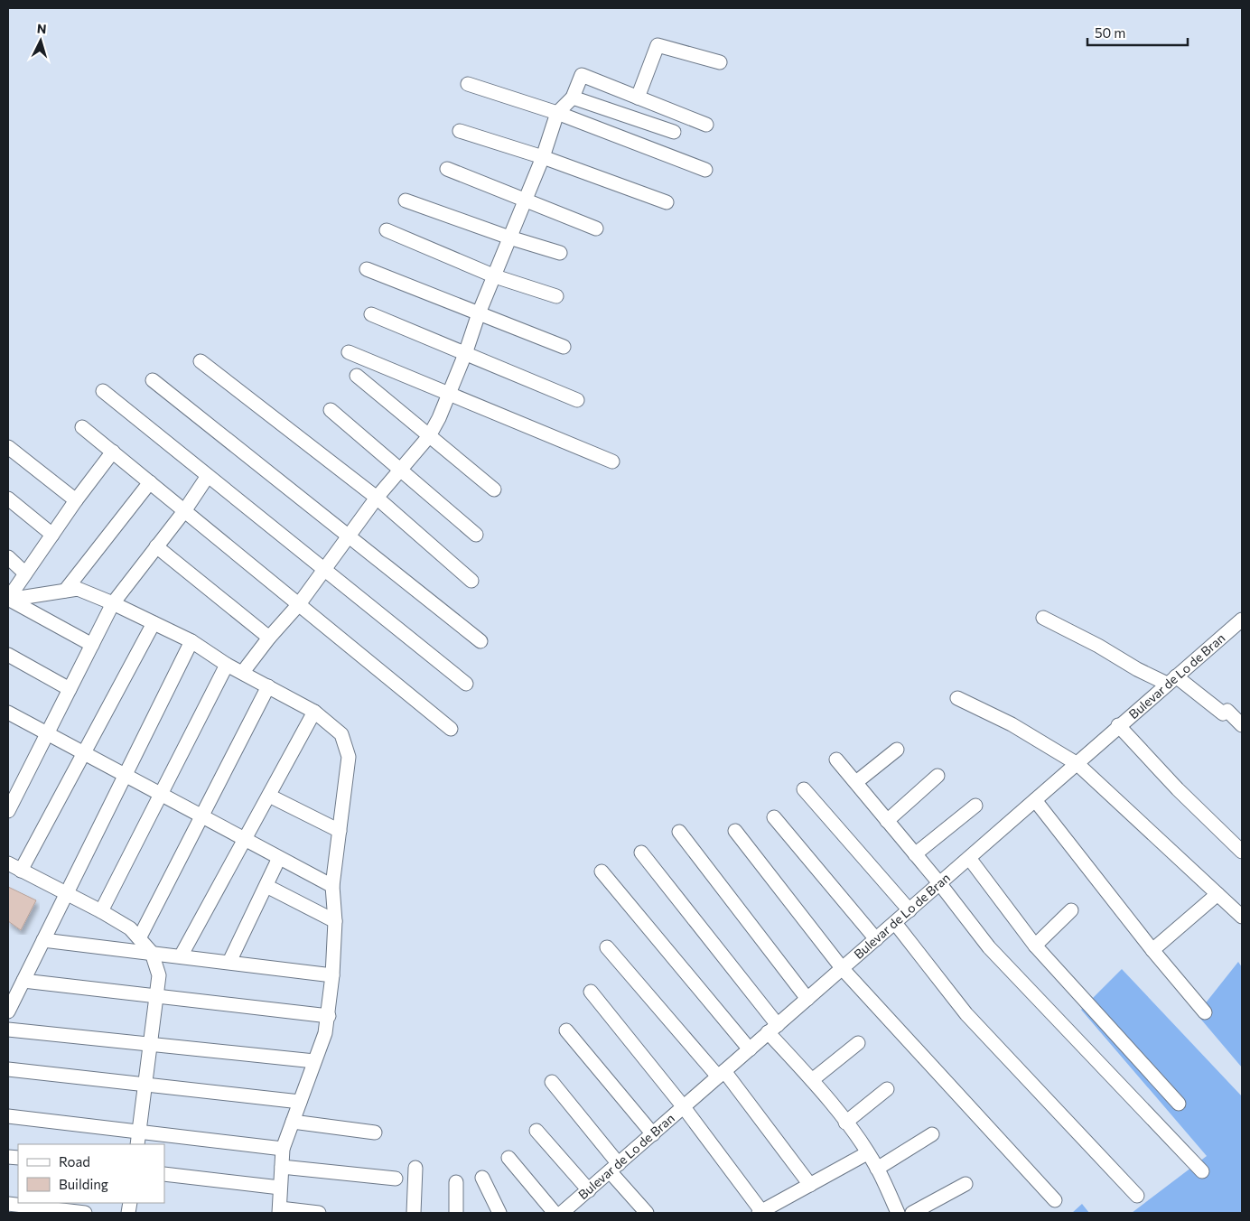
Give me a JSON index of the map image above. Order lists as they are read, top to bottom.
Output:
{
  "streets": {
    "street": ["Bulevar de Lo de Bran"]
  },
  "legend": ["Road", "Building"],
  "scale_bar": "50 m",
  "north": "top"
}
